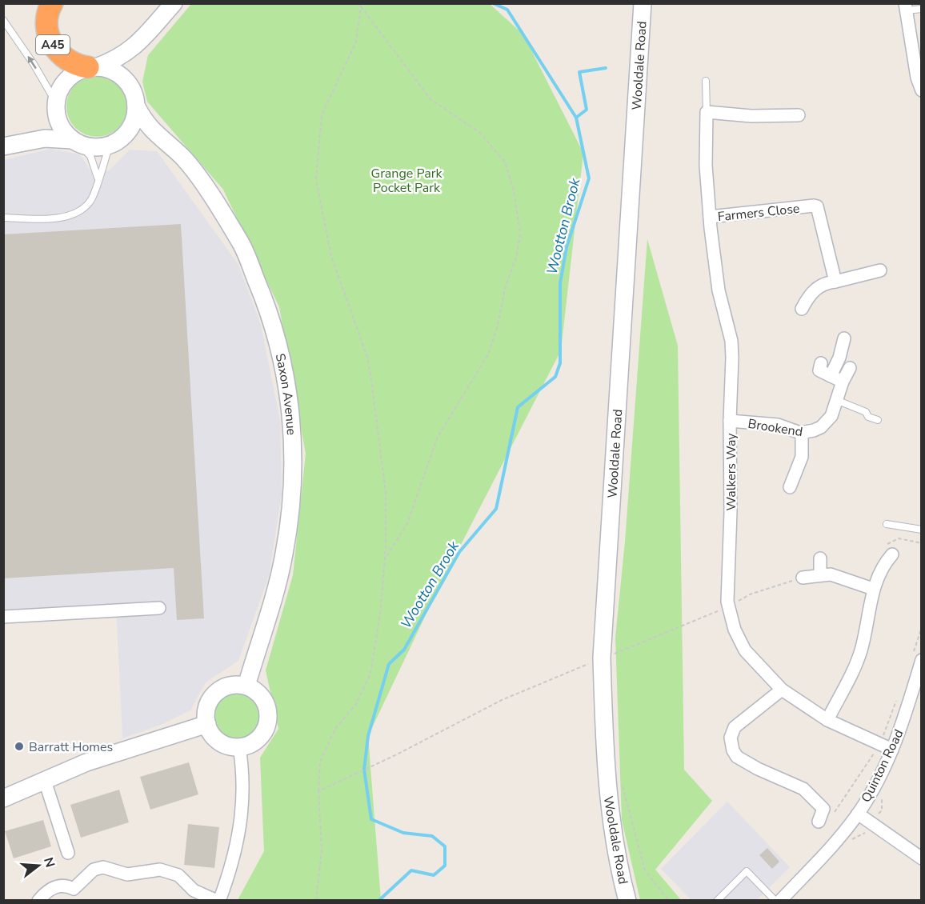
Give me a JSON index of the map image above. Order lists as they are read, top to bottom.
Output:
{
  "streets": {
    "highway": ["A45"],
    "street": [
      "Wooldale Road",
      "Farmers Close",
      "Saxon Avenue",
      "Brookend",
      "Walkers Way",
      "Quinton Road"
    ]
  },
  "crossings": [
    ["A45", "Saxon Avenue"],
    ["Farmers Close", "Walkers Way"],
    ["Brookend", "Walkers Way"],
    ["Walkers Way", "Quinton Road"]
  ],
  "water": ["Wootton Brook"],
  "parks": ["Grange Park Pocket Park"],
  "places": ["Barratt Homes"],
  "north": "right"
}
